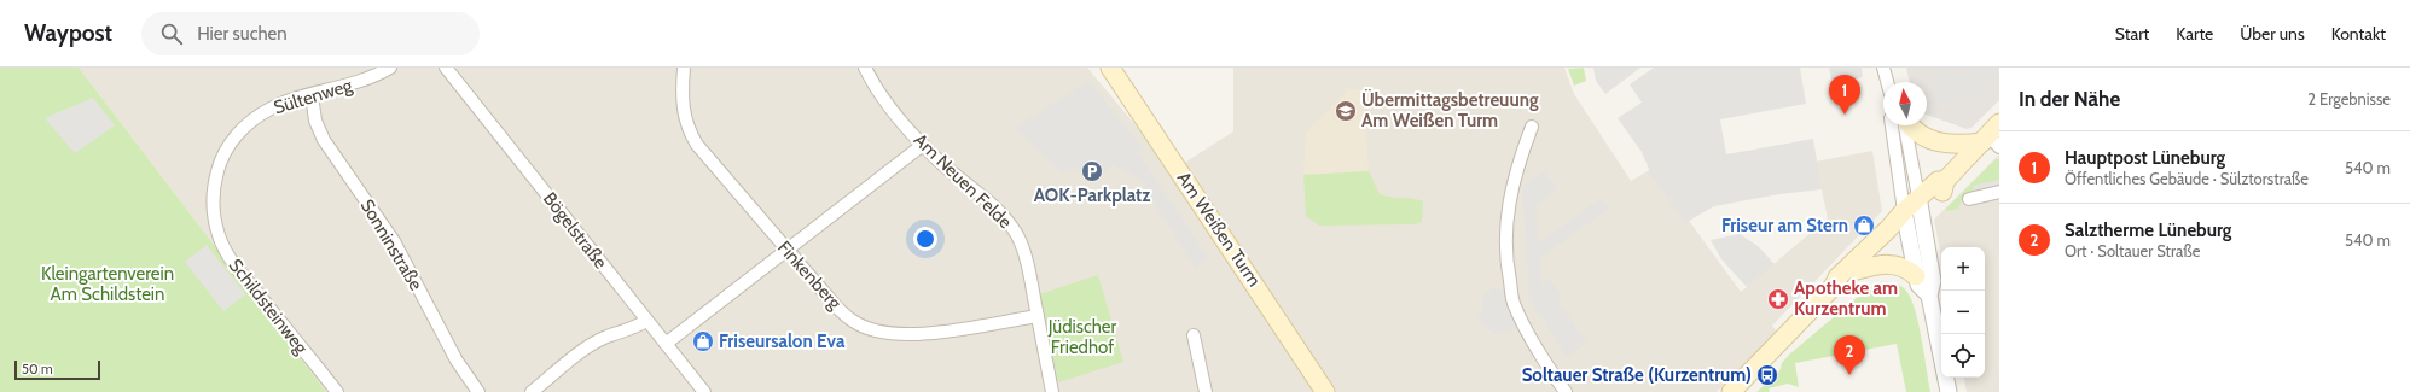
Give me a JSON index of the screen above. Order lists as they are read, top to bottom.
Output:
{
  "streets": {
    "main road": ["Am Weißen Turm"],
    "street": [
      "Sültenweg",
      "Am Neuen Felde",
      "Bögelstraße",
      "Sonninstraße",
      "Finkenberg",
      "Schildsteinweg"
    ]
  },
  "crossings": [
    ["Sültenweg", "Sonninstraße"],
    ["Sültenweg", "Schildsteinweg"],
    ["Am Neuen Felde", "Finkenberg"]
  ],
  "parks": ["Kleingartenverein Am Schildstein", "Jüdischer Friedhof"],
  "places": {
    "school or university": ["Übermittagsbetreuung Am Weißen Turm"],
    "parking": ["AOK-Parkplatz"],
    "shop": ["Friseur am Stern", "Friseursalon Eva"],
    "pharmacy": ["Apotheke am Kurzentrum"],
    "bus stop": ["Soltauer Straße (Kurzentrum)"]
  },
  "scale_bar": "50 m",
  "north": "top",
  "page": {
    "header": "Waypost",
    "search": "Hier suchen",
    "nav": [
      "Start",
      "Karte",
      "Über uns",
      "Kontakt"
    ],
    "heading": ["In der Nähe", "2 Ergebnisse"],
    "pins": ["1", "2"],
    "list": [
      {
        "mark": "1",
        "name": "Hauptpost Lüneburg",
        "note": "Öffentliches Gebäude · Sülztorstraße",
        "value": "540 m"
      },
      {
        "mark": "2",
        "name": "Salztherme Lüneburg",
        "note": "Ort · Soltauer Straße",
        "value": "540 m"
      }
    ],
    "map_buttons": ["+", "−"],
    "scale": "50 m"
  }
}
